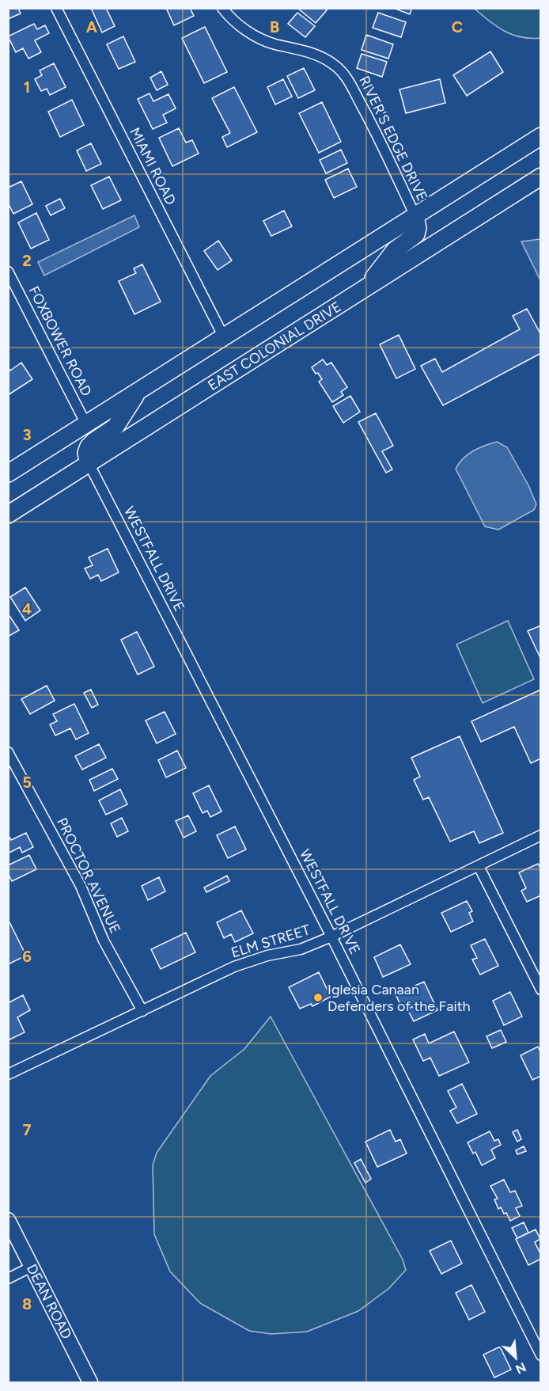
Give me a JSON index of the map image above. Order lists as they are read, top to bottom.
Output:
{
  "streets": {
    "highway": ["EAST COLONIAL DRIVE"],
    "main road": ["DEAN ROAD"],
    "street": [
      "RIVER'S EDGE DRIVE",
      "MIAMI ROAD",
      "FOXBOWER ROAD",
      "WESTFALL DRIVE",
      "PROCTOR AVENUE",
      "ELM STREET"
    ]
  },
  "crossings": [
    ["EAST COLONIAL DRIVE", "WESTFALL DRIVE"],
    ["WESTFALL DRIVE", "ELM STREET"],
    ["PROCTOR AVENUE", "ELM STREET"]
  ],
  "places": ["Iglesia Canaan Defenders of the Faith"],
  "north": "bottom right",
  "grid": {
    "columns": ["A", "B", "C"],
    "rows": [
      "1",
      "2",
      "3",
      "4",
      "5",
      "6",
      "7",
      "8"
    ]
  }
}
